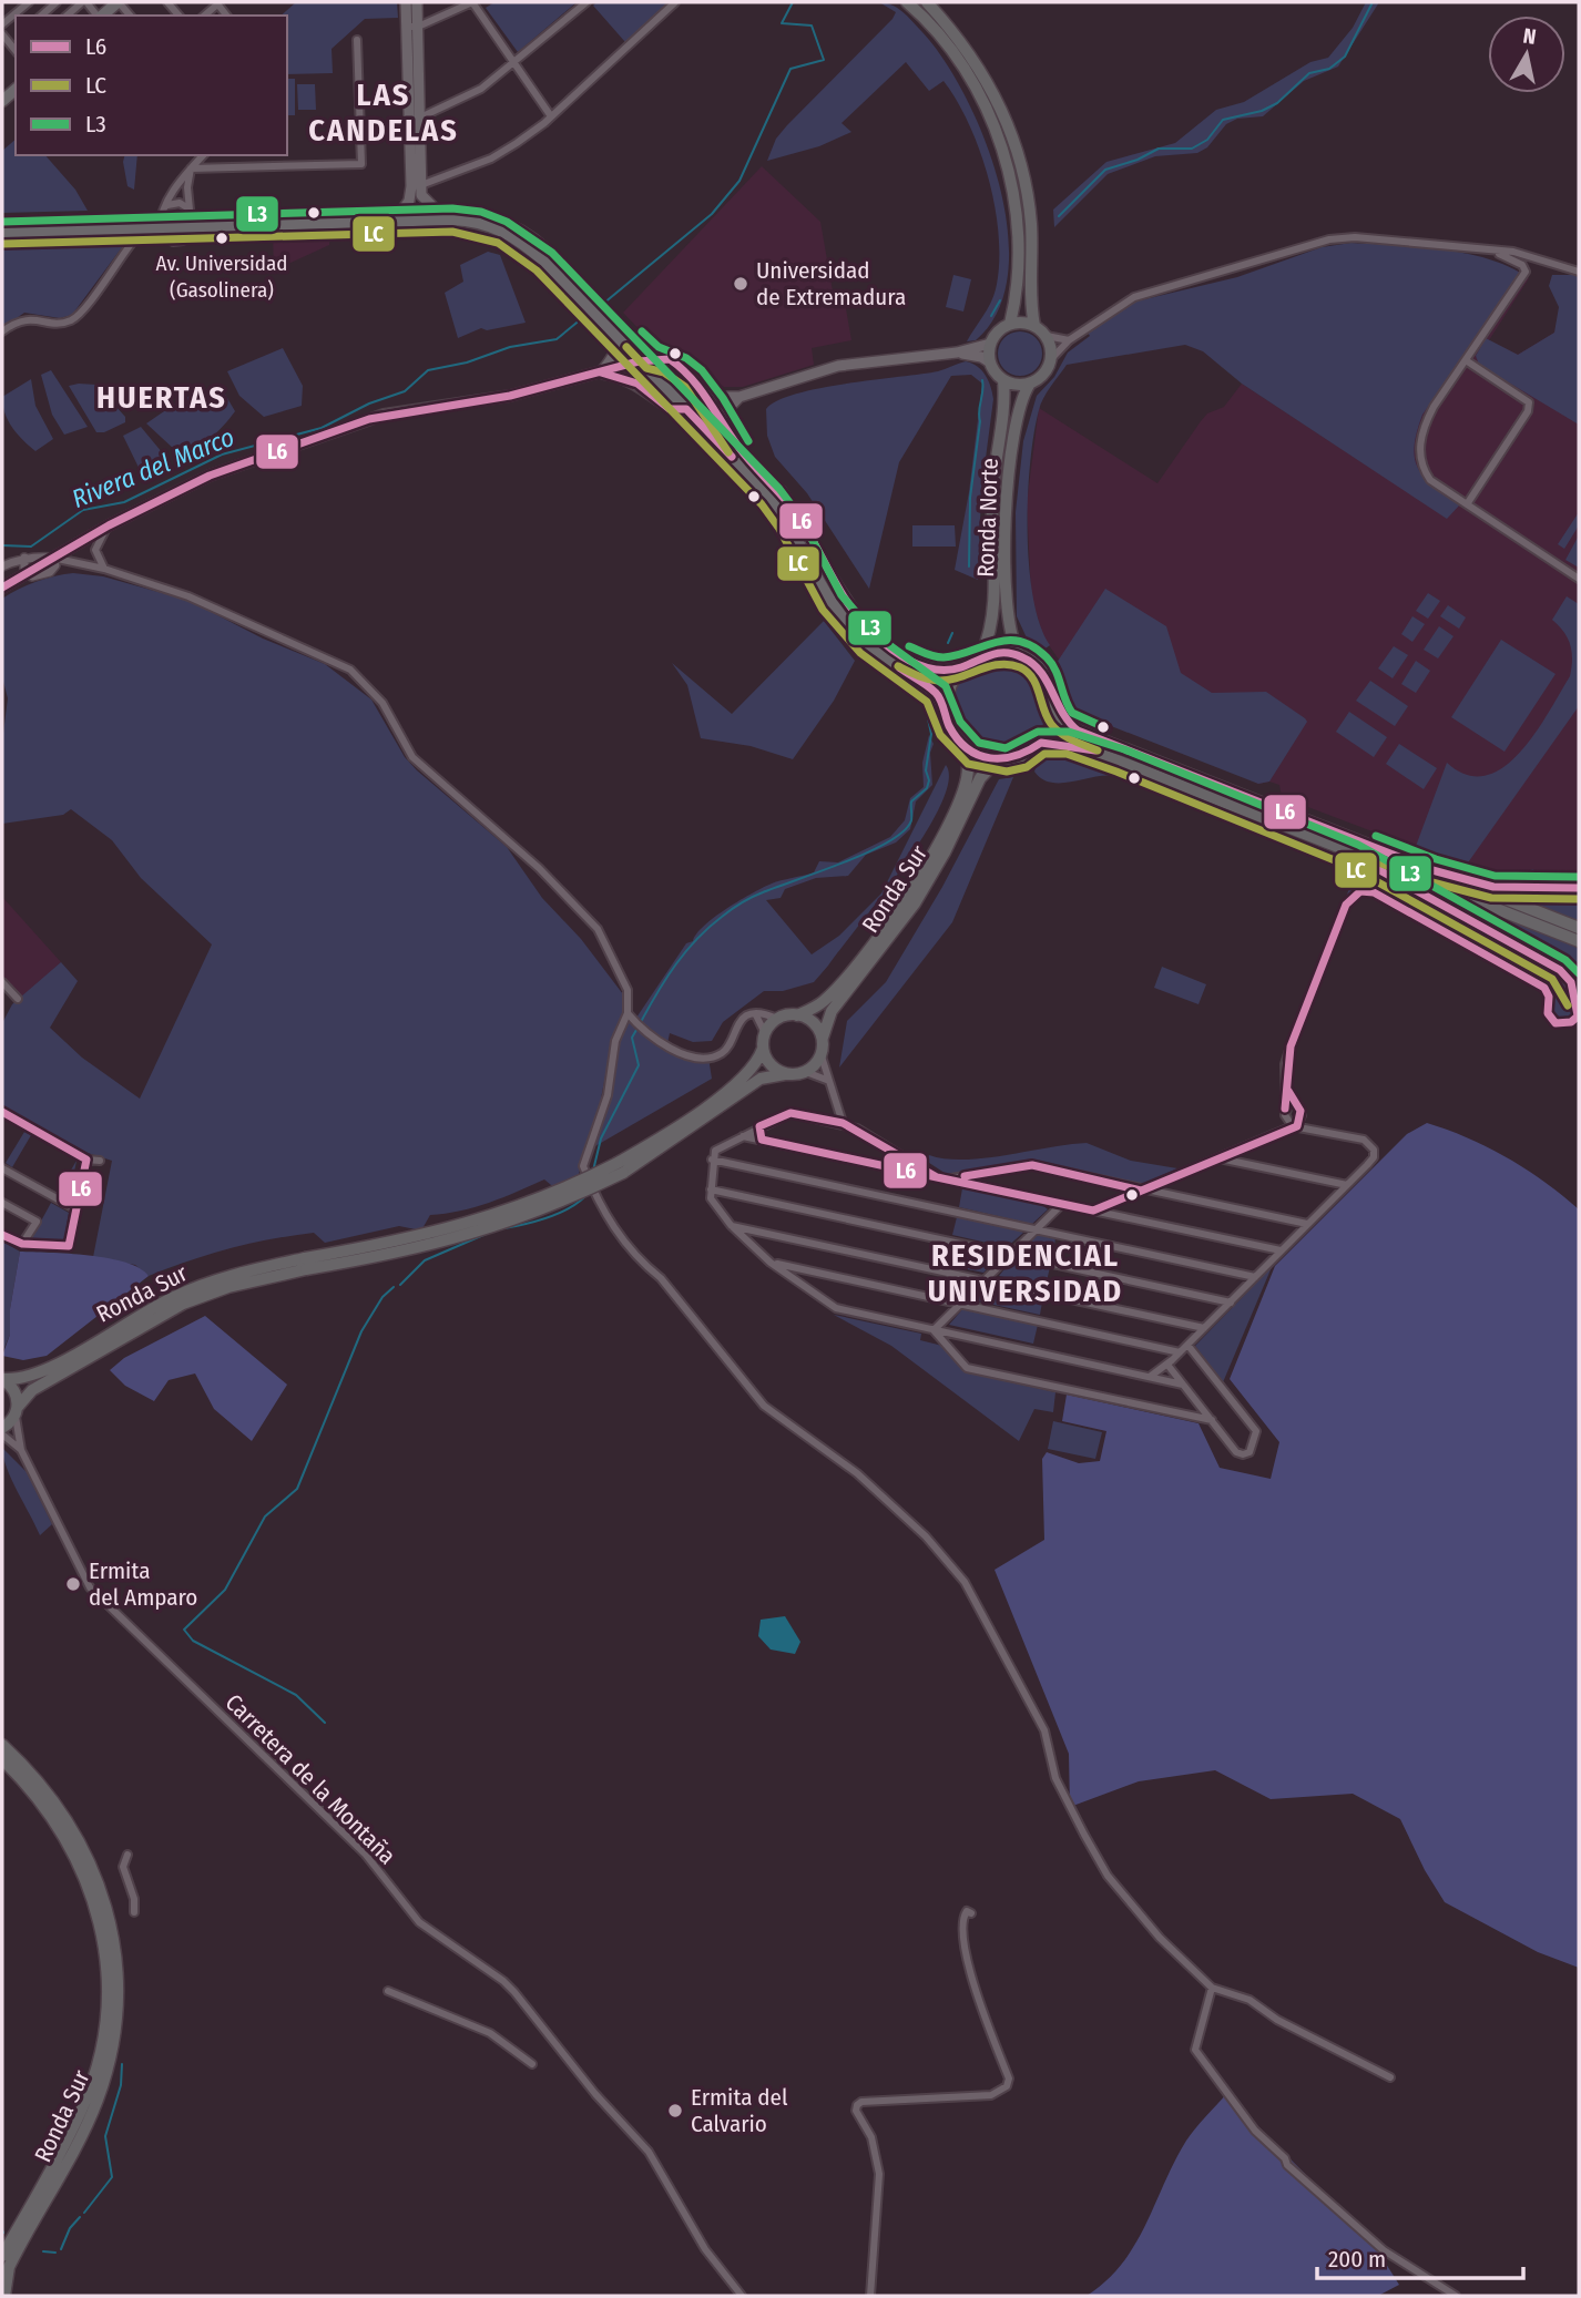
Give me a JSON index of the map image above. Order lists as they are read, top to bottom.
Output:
{
  "streets": {
    "highway": ["Ronda Norte", "Ronda Sur"],
    "street": ["Carretera de la Montaña"]
  },
  "crossings": [
    ["Ronda Norte", "Ronda Sur"],
    ["Ronda Sur", "Carretera de la Montaña"]
  ],
  "districts": ["LAS CANDELAS", "HUERTAS", "RESIDENCIAL UNIVERSIDAD"],
  "water": ["Rivera del Marco"],
  "places": [
    "Av. Universidad (Gasolinera)",
    "Universidad de Extremadura",
    "Ermita del Amparo",
    "Ermita del Calvario"
  ],
  "lines": ["transit line L3", "transit line LC", "transit line L6"],
  "legend": ["L6", "LC", "L3"],
  "scale_bar": "200 m",
  "north": "top"
}
